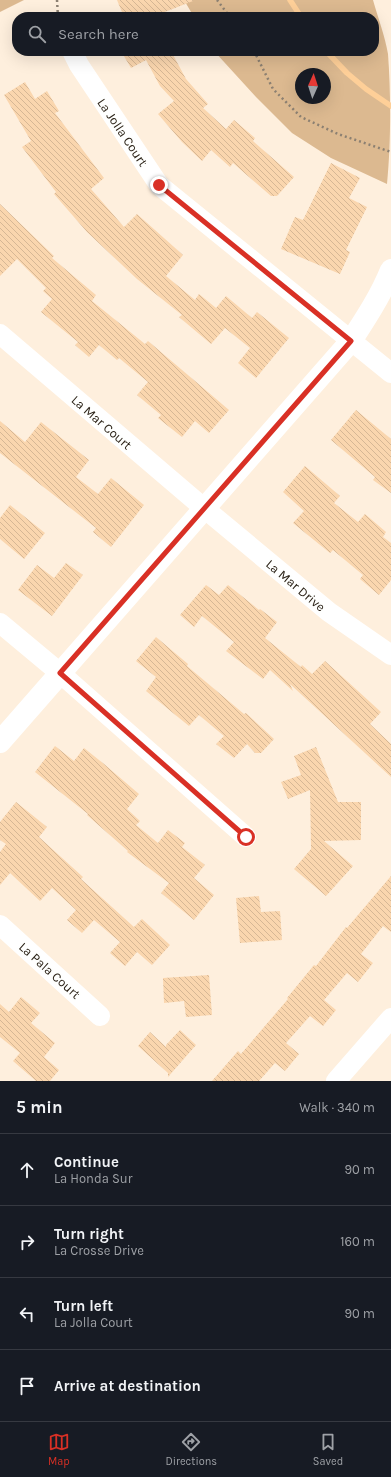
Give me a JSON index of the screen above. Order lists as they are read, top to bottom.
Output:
{
  "streets": {
    "street": [
      "La Jolla Court",
      "La Mar Court",
      "La Mar Drive",
      "La Pala Court"
    ]
  },
  "crossings": [
    ["La Mar Court", "La Mar Drive"]
  ],
  "north": "top",
  "page": {
    "search": "Search here",
    "heading": ["5 min", "Walk · 340 m"],
    "list": [
      ["Continue", "La Honda Sur", "90 m"],
      ["Turn right", "La Crosse Drive", "160 m"],
      ["Turn left", "La Jolla Court", "90 m"],
      "Arrive at destination"
    ],
    "nav": ["Map", "Directions", "Saved"]
  }
}
